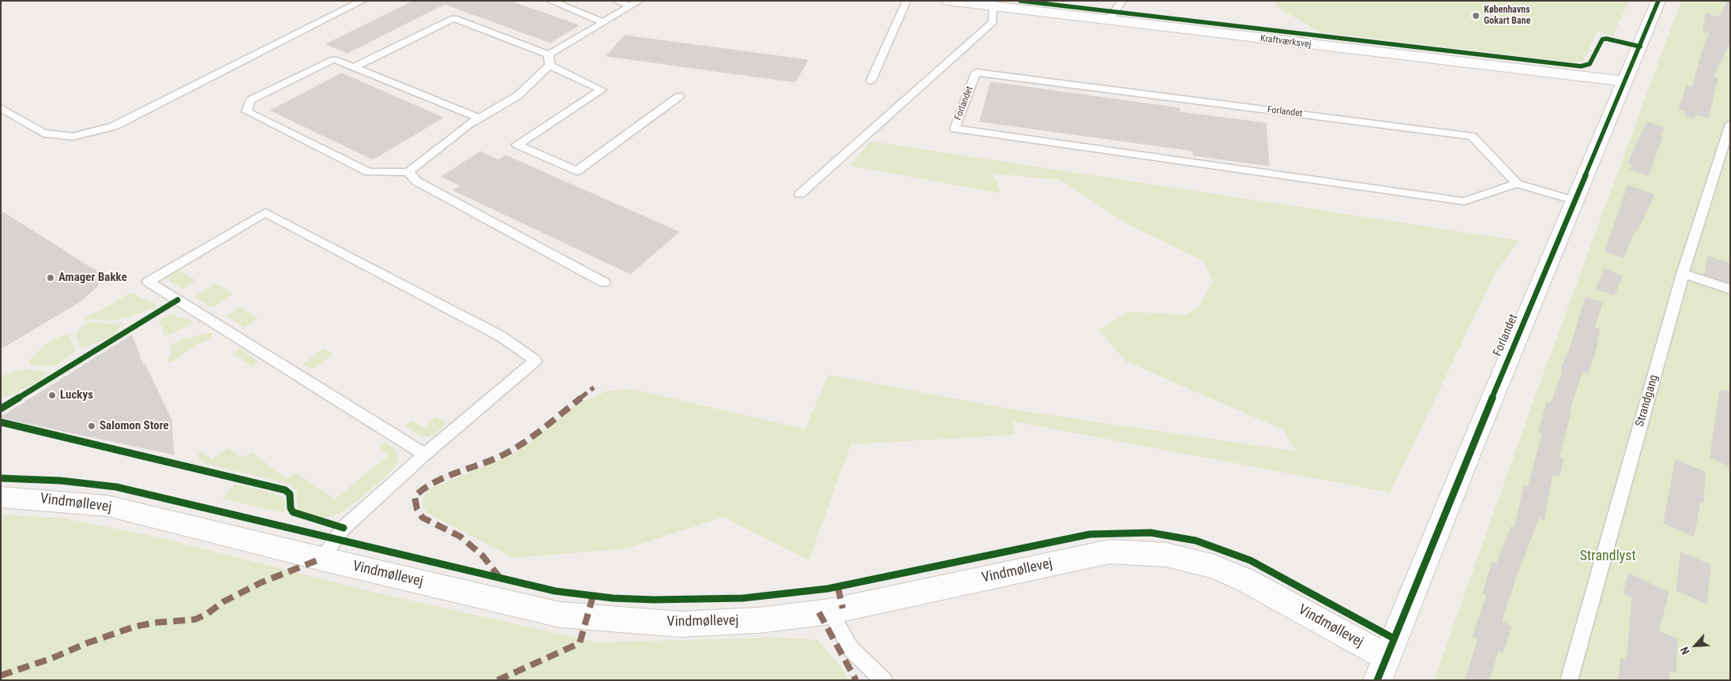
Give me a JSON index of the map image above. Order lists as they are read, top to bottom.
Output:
{
  "streets": {
    "street": ["Kraftværksvej", "Forlandet", "Vindmøllevej"],
    "lane": ["Strandgang"]
  },
  "crossings": [
    ["Kraftværksvej", "Forlandet"],
    ["Forlandet", "Vindmøllevej"]
  ],
  "parks": ["Strandlyst"],
  "places": [
    "Københavns Gokart Bane",
    "Amager Bakke",
    "Luckys",
    "Salomon Store"
  ],
  "north": "bottom left"
}
